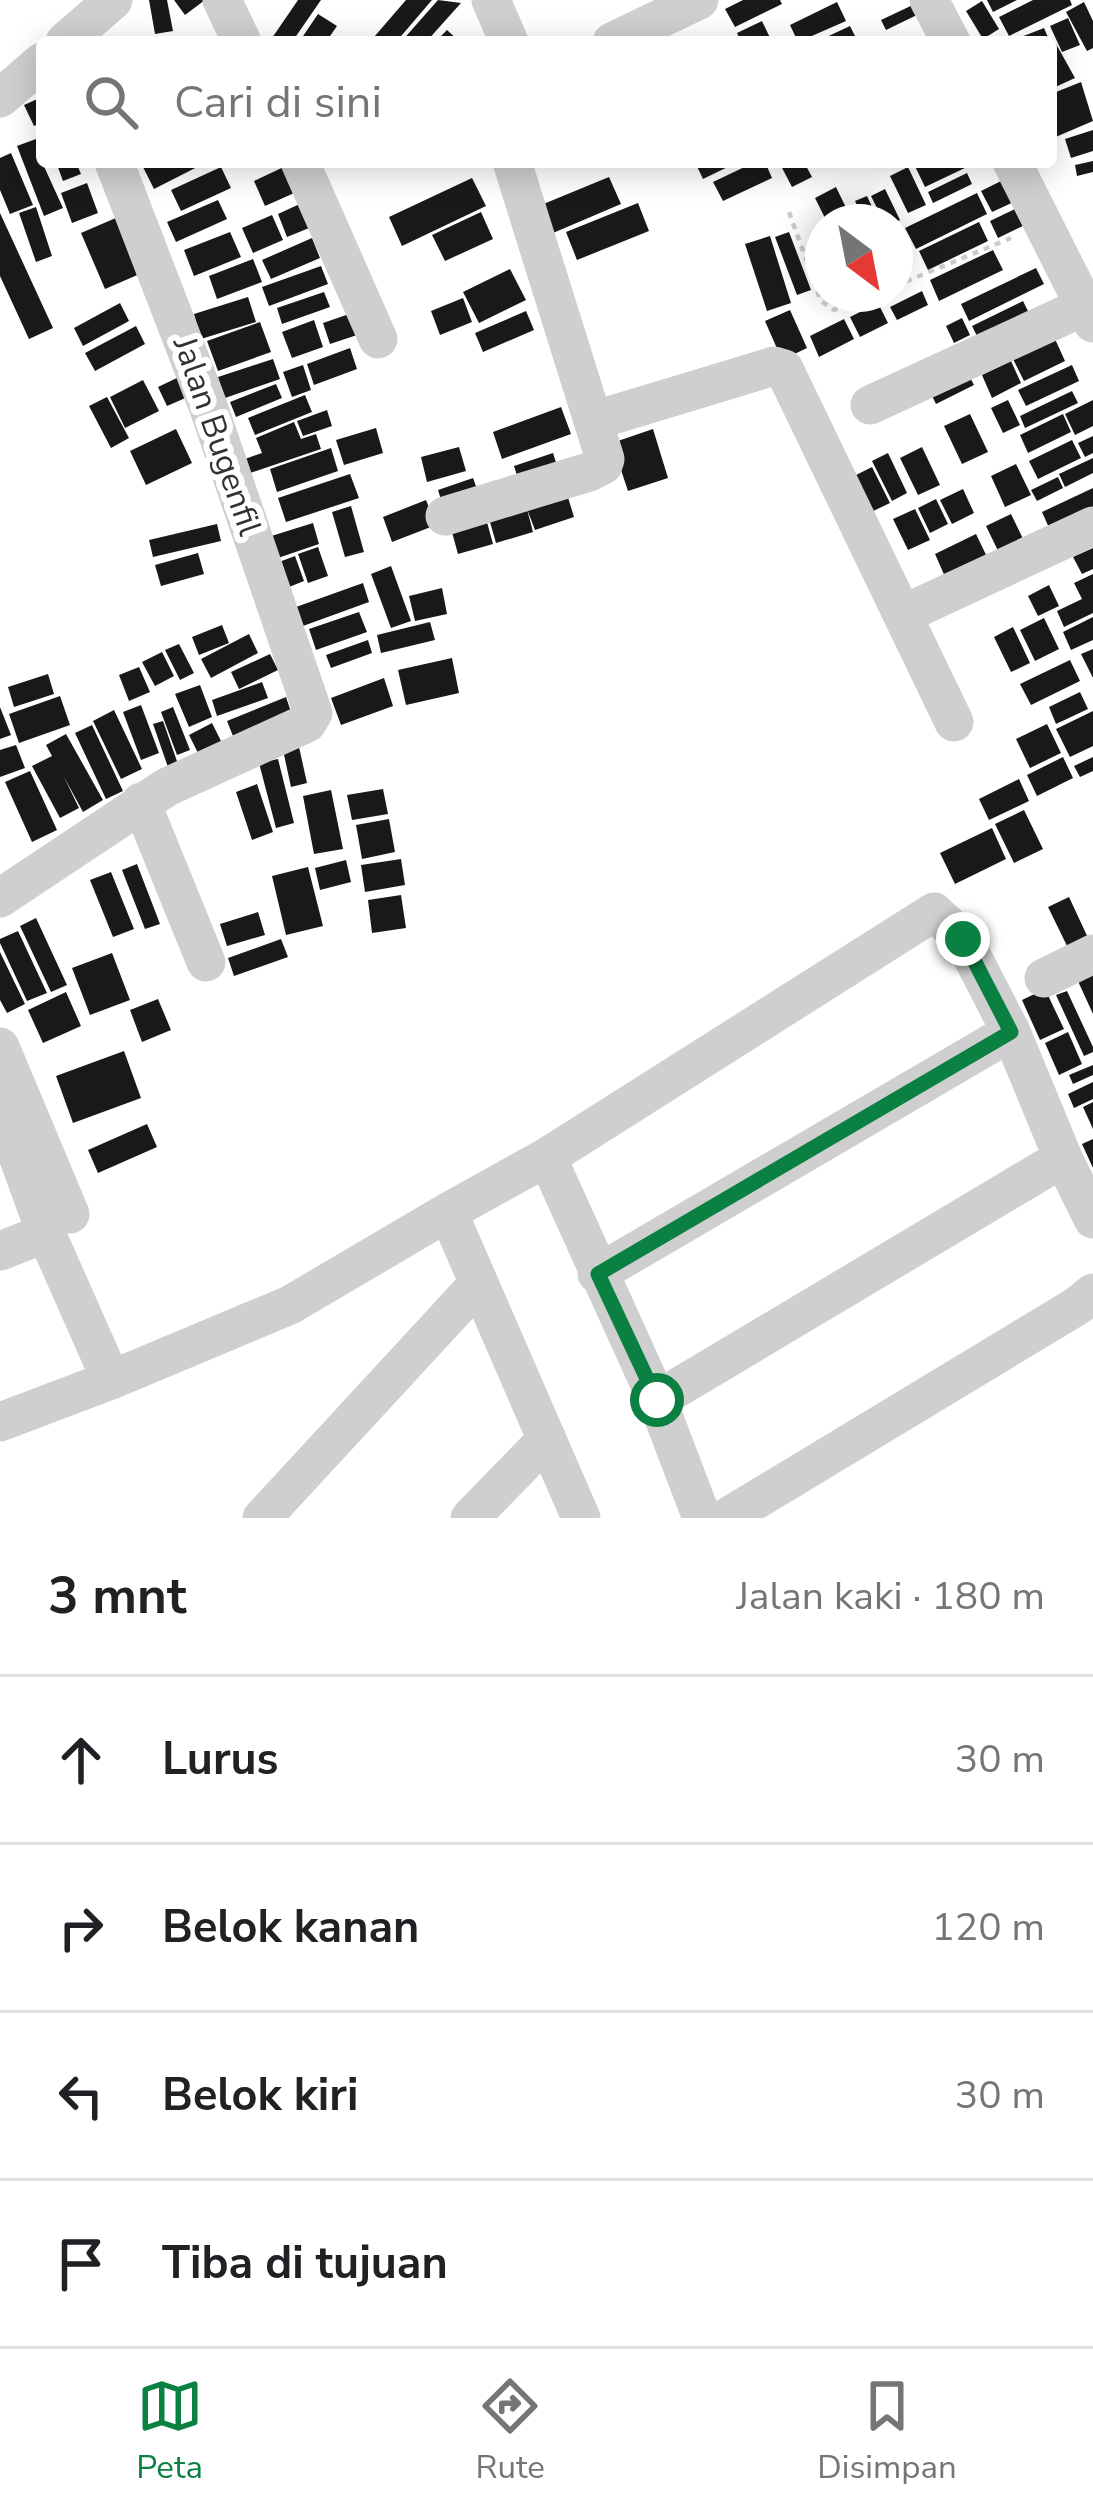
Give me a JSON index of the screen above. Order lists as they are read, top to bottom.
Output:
{
  "streets": {
    "street": ["Jalan Bugenfil"]
  },
  "north": "bottom right",
  "page": {
    "search": "Cari di sini",
    "heading": ["3 mnt", "Jalan kaki · 180 m"],
    "list": [
      ["Lurus", "30 m"],
      ["Belok kanan", "120 m"],
      ["Belok kiri", "30 m"],
      "Tiba di tujuan"
    ],
    "nav": ["Peta", "Rute", "Disimpan"]
  }
}
